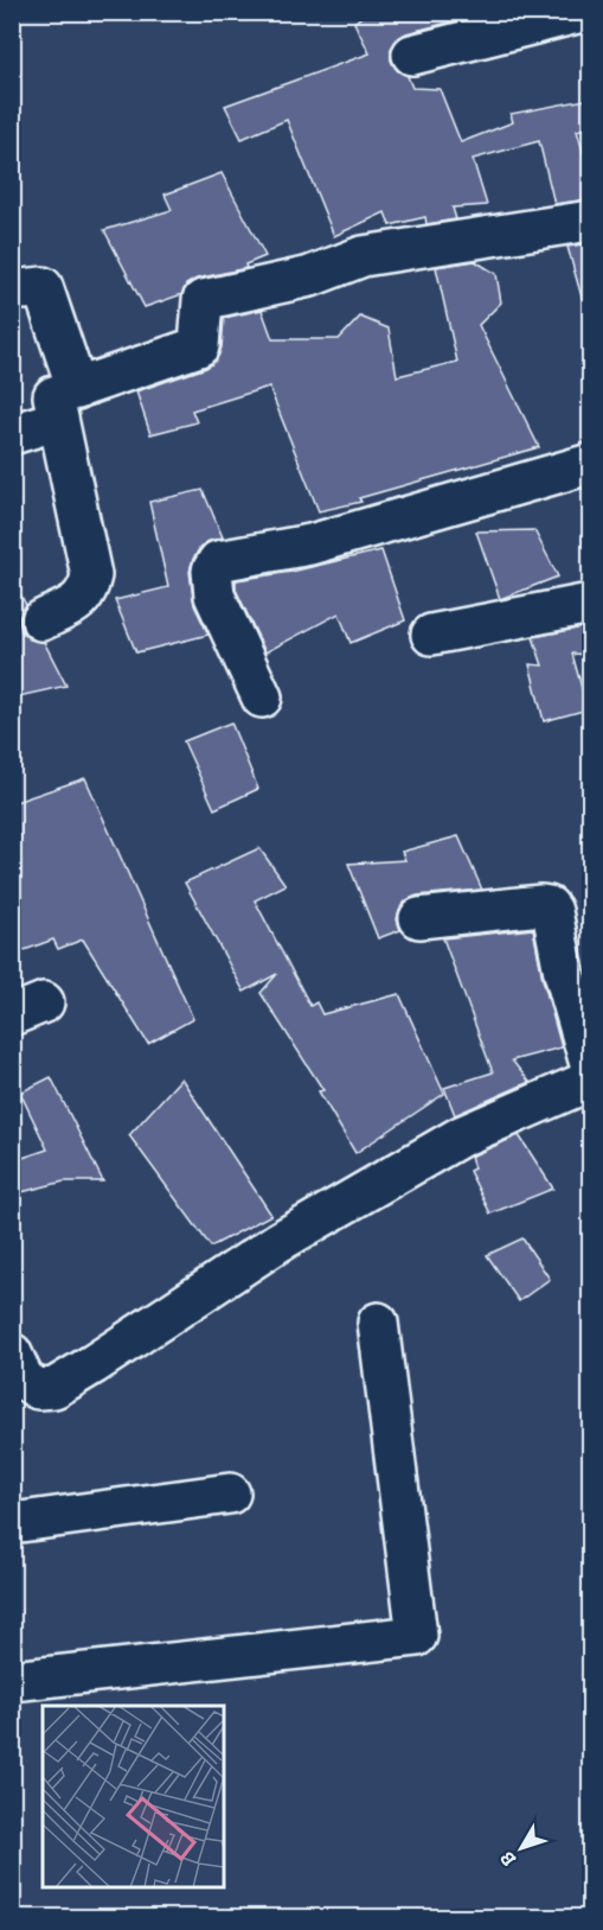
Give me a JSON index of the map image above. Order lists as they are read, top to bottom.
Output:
{
  "north": "bottom left"
}
